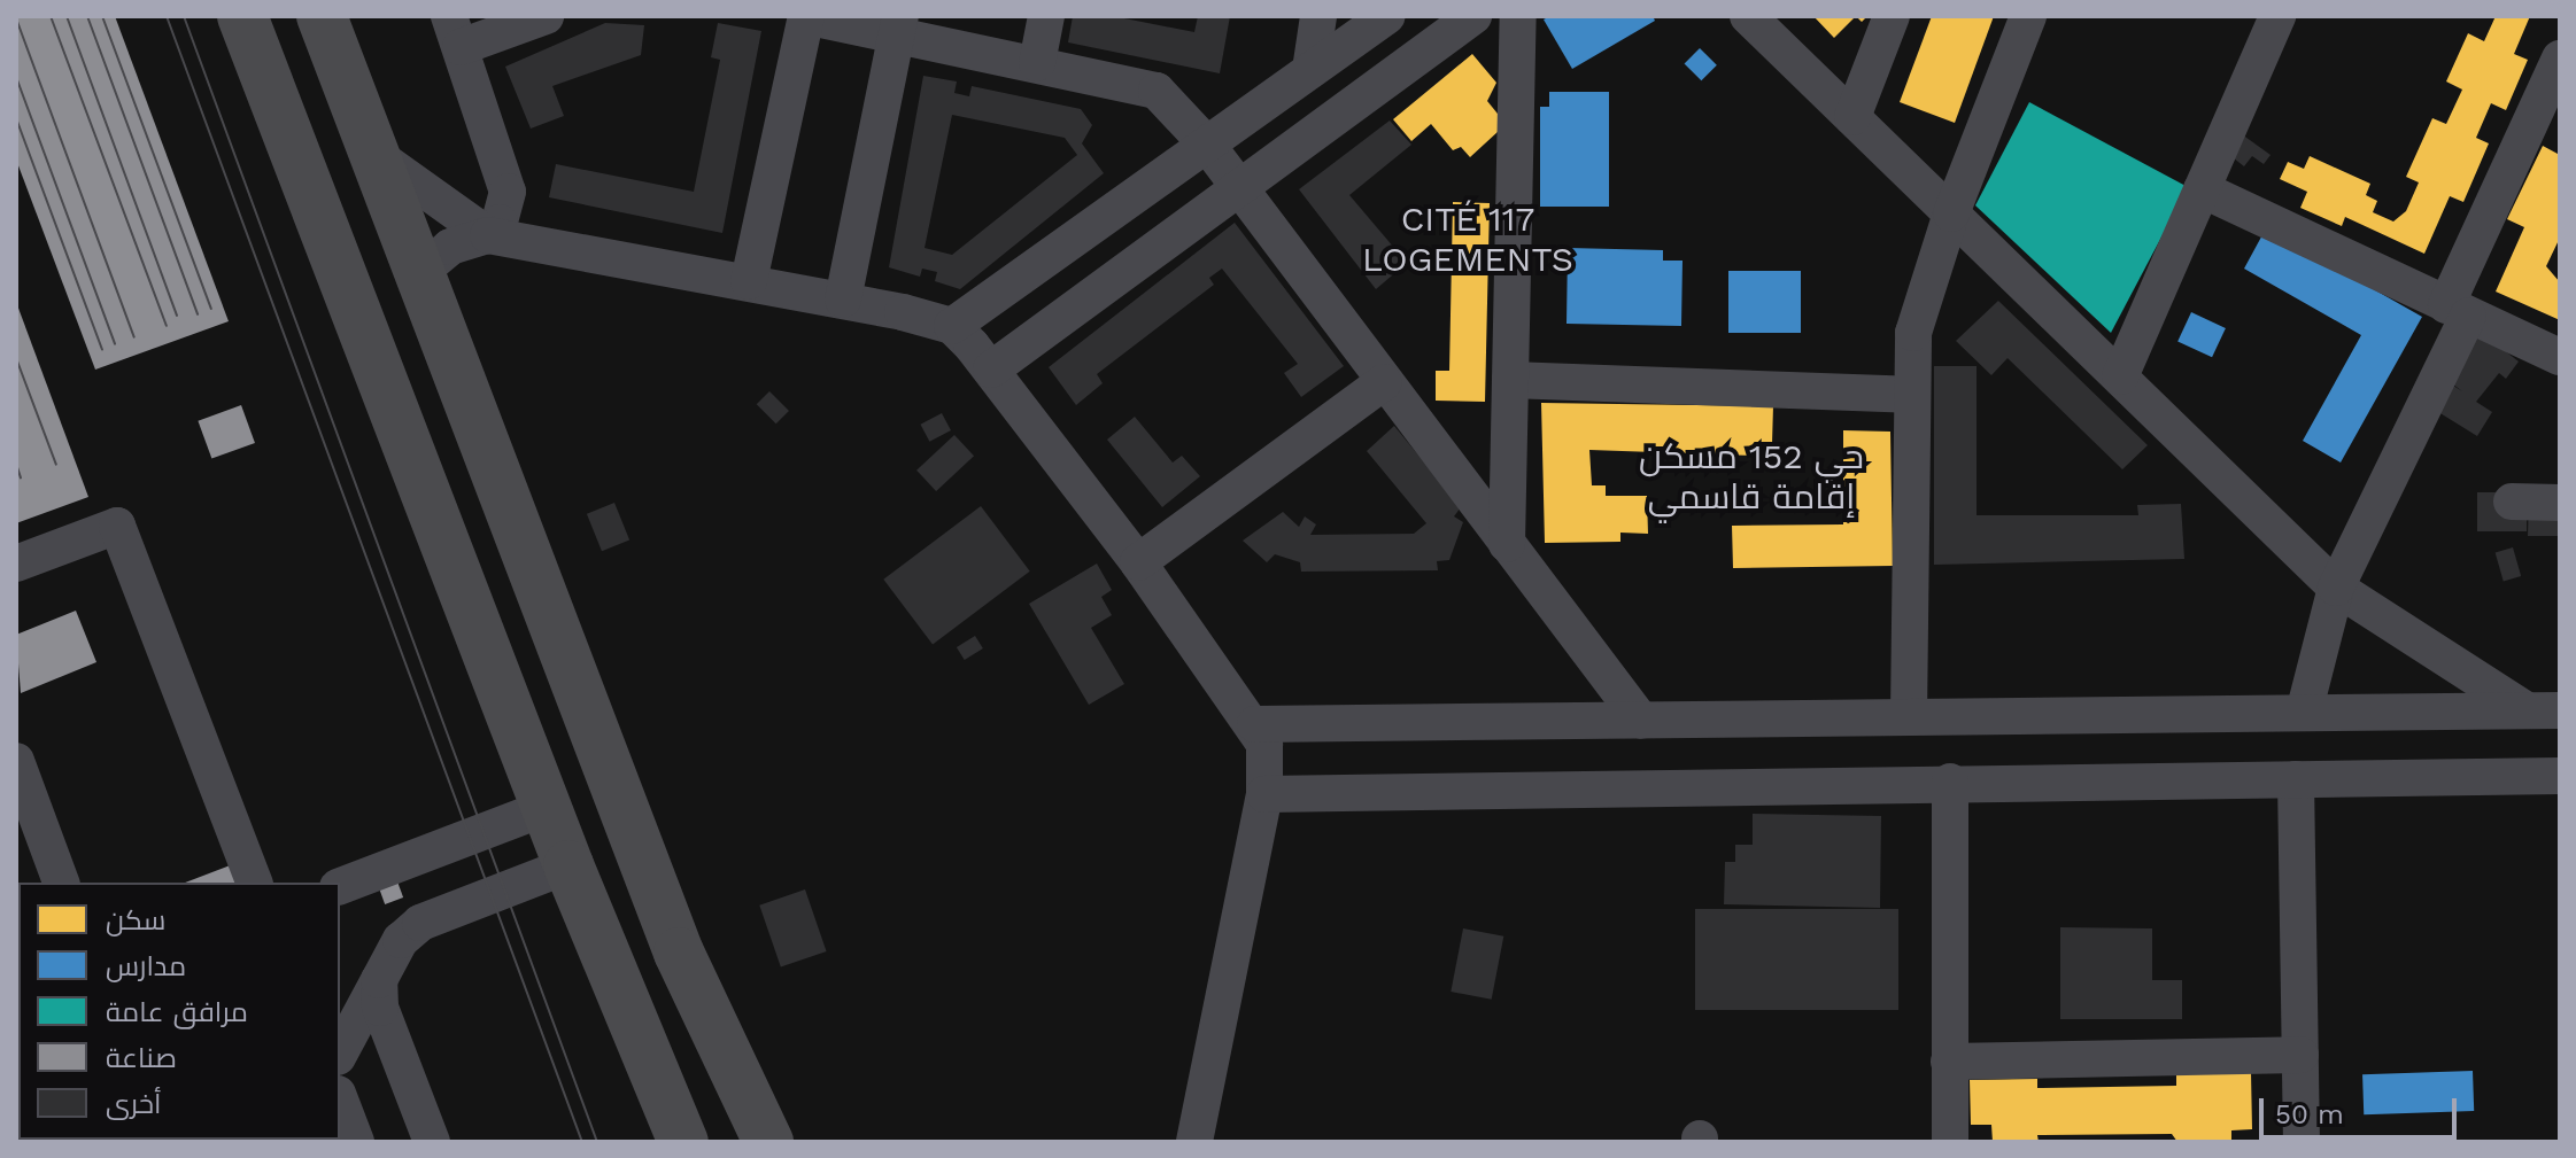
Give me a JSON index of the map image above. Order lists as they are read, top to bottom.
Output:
{
  "districts": ["CITÉ 117 LOGEMENTS", "حي 152 مسكن إقامة قاسمي"],
  "legend": [
    "سكن",
    "مدارس",
    "مرافق عامة",
    "صناعة",
    "أخرى"
  ],
  "scale_bar": "50 m"
}
